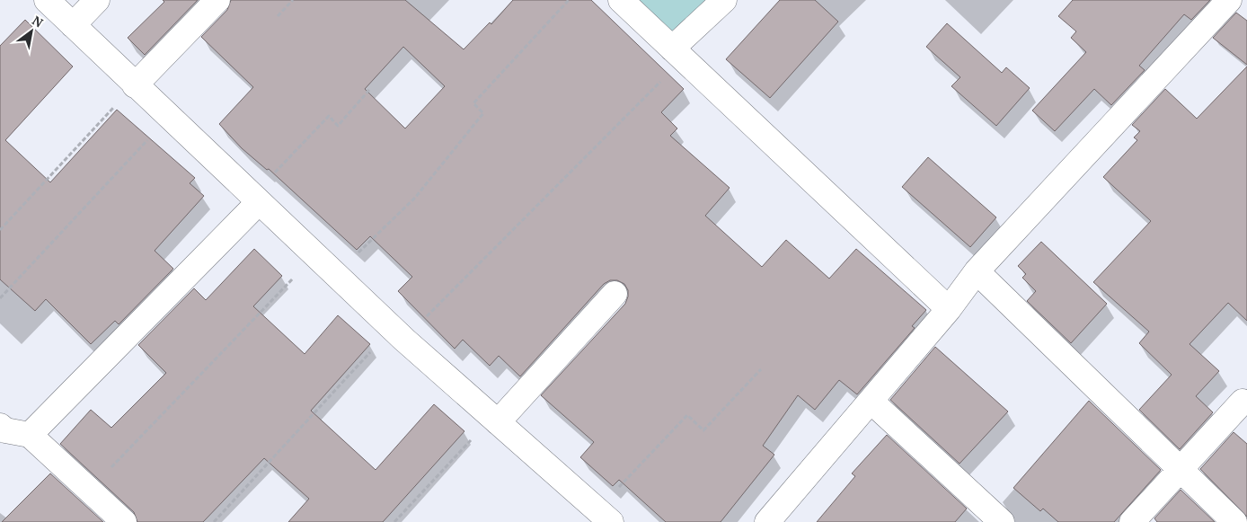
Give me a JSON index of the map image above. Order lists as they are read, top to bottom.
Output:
{
  "north": "top right"
}
